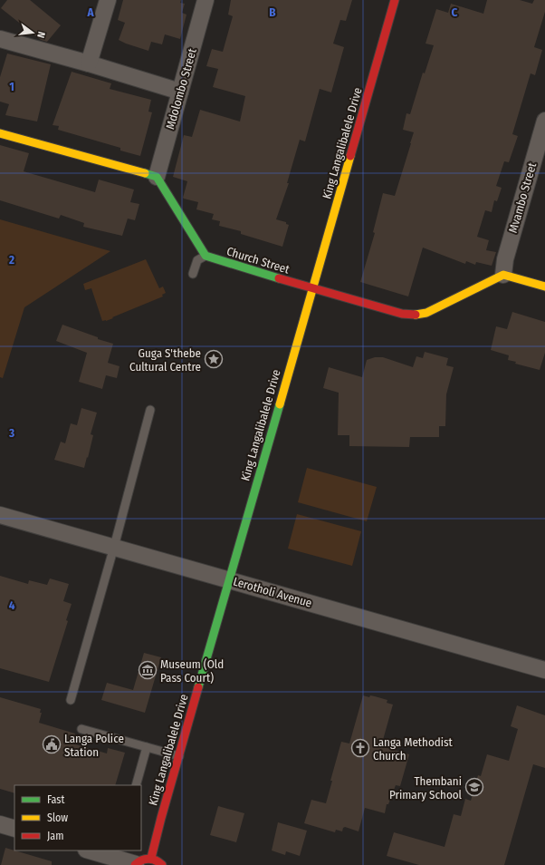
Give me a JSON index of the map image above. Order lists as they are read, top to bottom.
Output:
{
  "streets": {
    "street": [
      "Mdolombo Street",
      "King Langalibalele Drive",
      "Mvambo Street",
      "Church Street",
      "Lerotholi Avenue"
    ]
  },
  "crossings": [
    ["King Langalibalele Drive", "Church Street"],
    ["King Langalibalele Drive", "Lerotholi Avenue"],
    ["Mvambo Street", "Church Street"]
  ],
  "places": {
    "place": ["Guga S'thebe Cultural Centre"],
    "museum": ["Museum (Old Pass Court)"],
    "public building": ["Langa Police Station"],
    "church": ["Langa Methodist Church"],
    "school or university": ["Thembani Primary School"]
  },
  "legend": ["Fast", "Slow", "Jam"],
  "north": "right",
  "grid": {
    "columns": ["A", "B", "C"],
    "rows": [
      "1",
      "2",
      "3",
      "4"
    ]
  }
}
